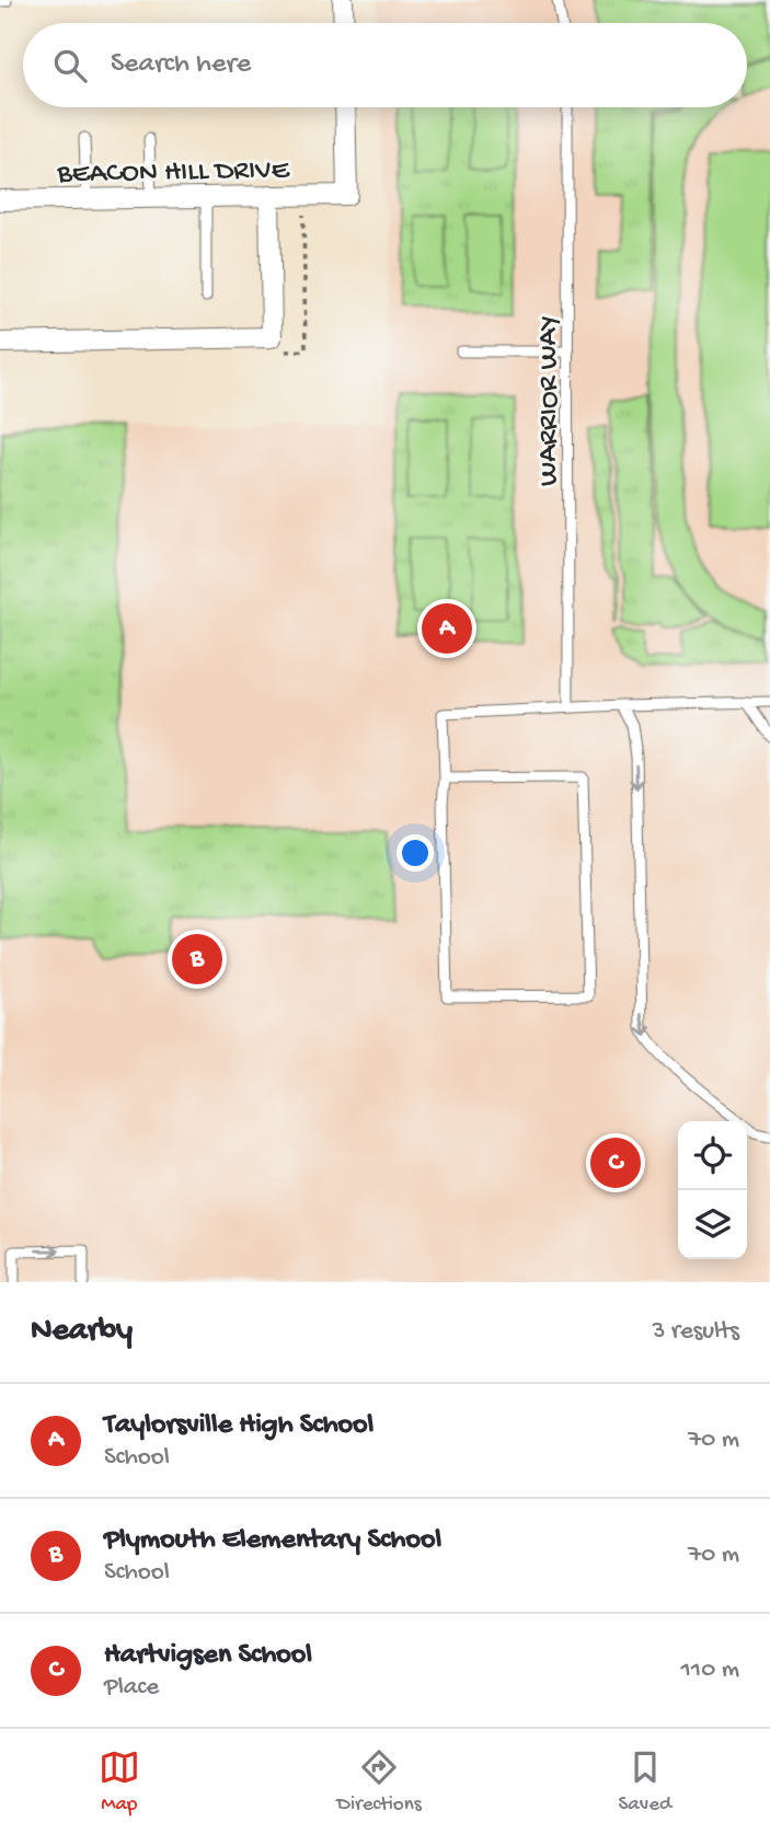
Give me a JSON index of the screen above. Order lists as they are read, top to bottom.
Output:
{
  "streets": {
    "street": ["BEACON HILL DRIVE"],
    "lane": ["WARRIOR WAY"]
  },
  "page": {
    "search": "Search here",
    "pins": ["A", "B", "C"],
    "heading": ["Nearby", "3 results"],
    "list": [
      {
        "mark": "A",
        "name": "Taylorsville High School",
        "note": "School",
        "value": "70 m"
      },
      {
        "mark": "B",
        "name": "Plymouth Elementary School",
        "note": "School",
        "value": "70 m"
      },
      {
        "mark": "C",
        "name": "Hartvigsen School",
        "note": "Place",
        "value": "110 m"
      }
    ],
    "nav": ["Map", "Directions", "Saved"]
  }
}
